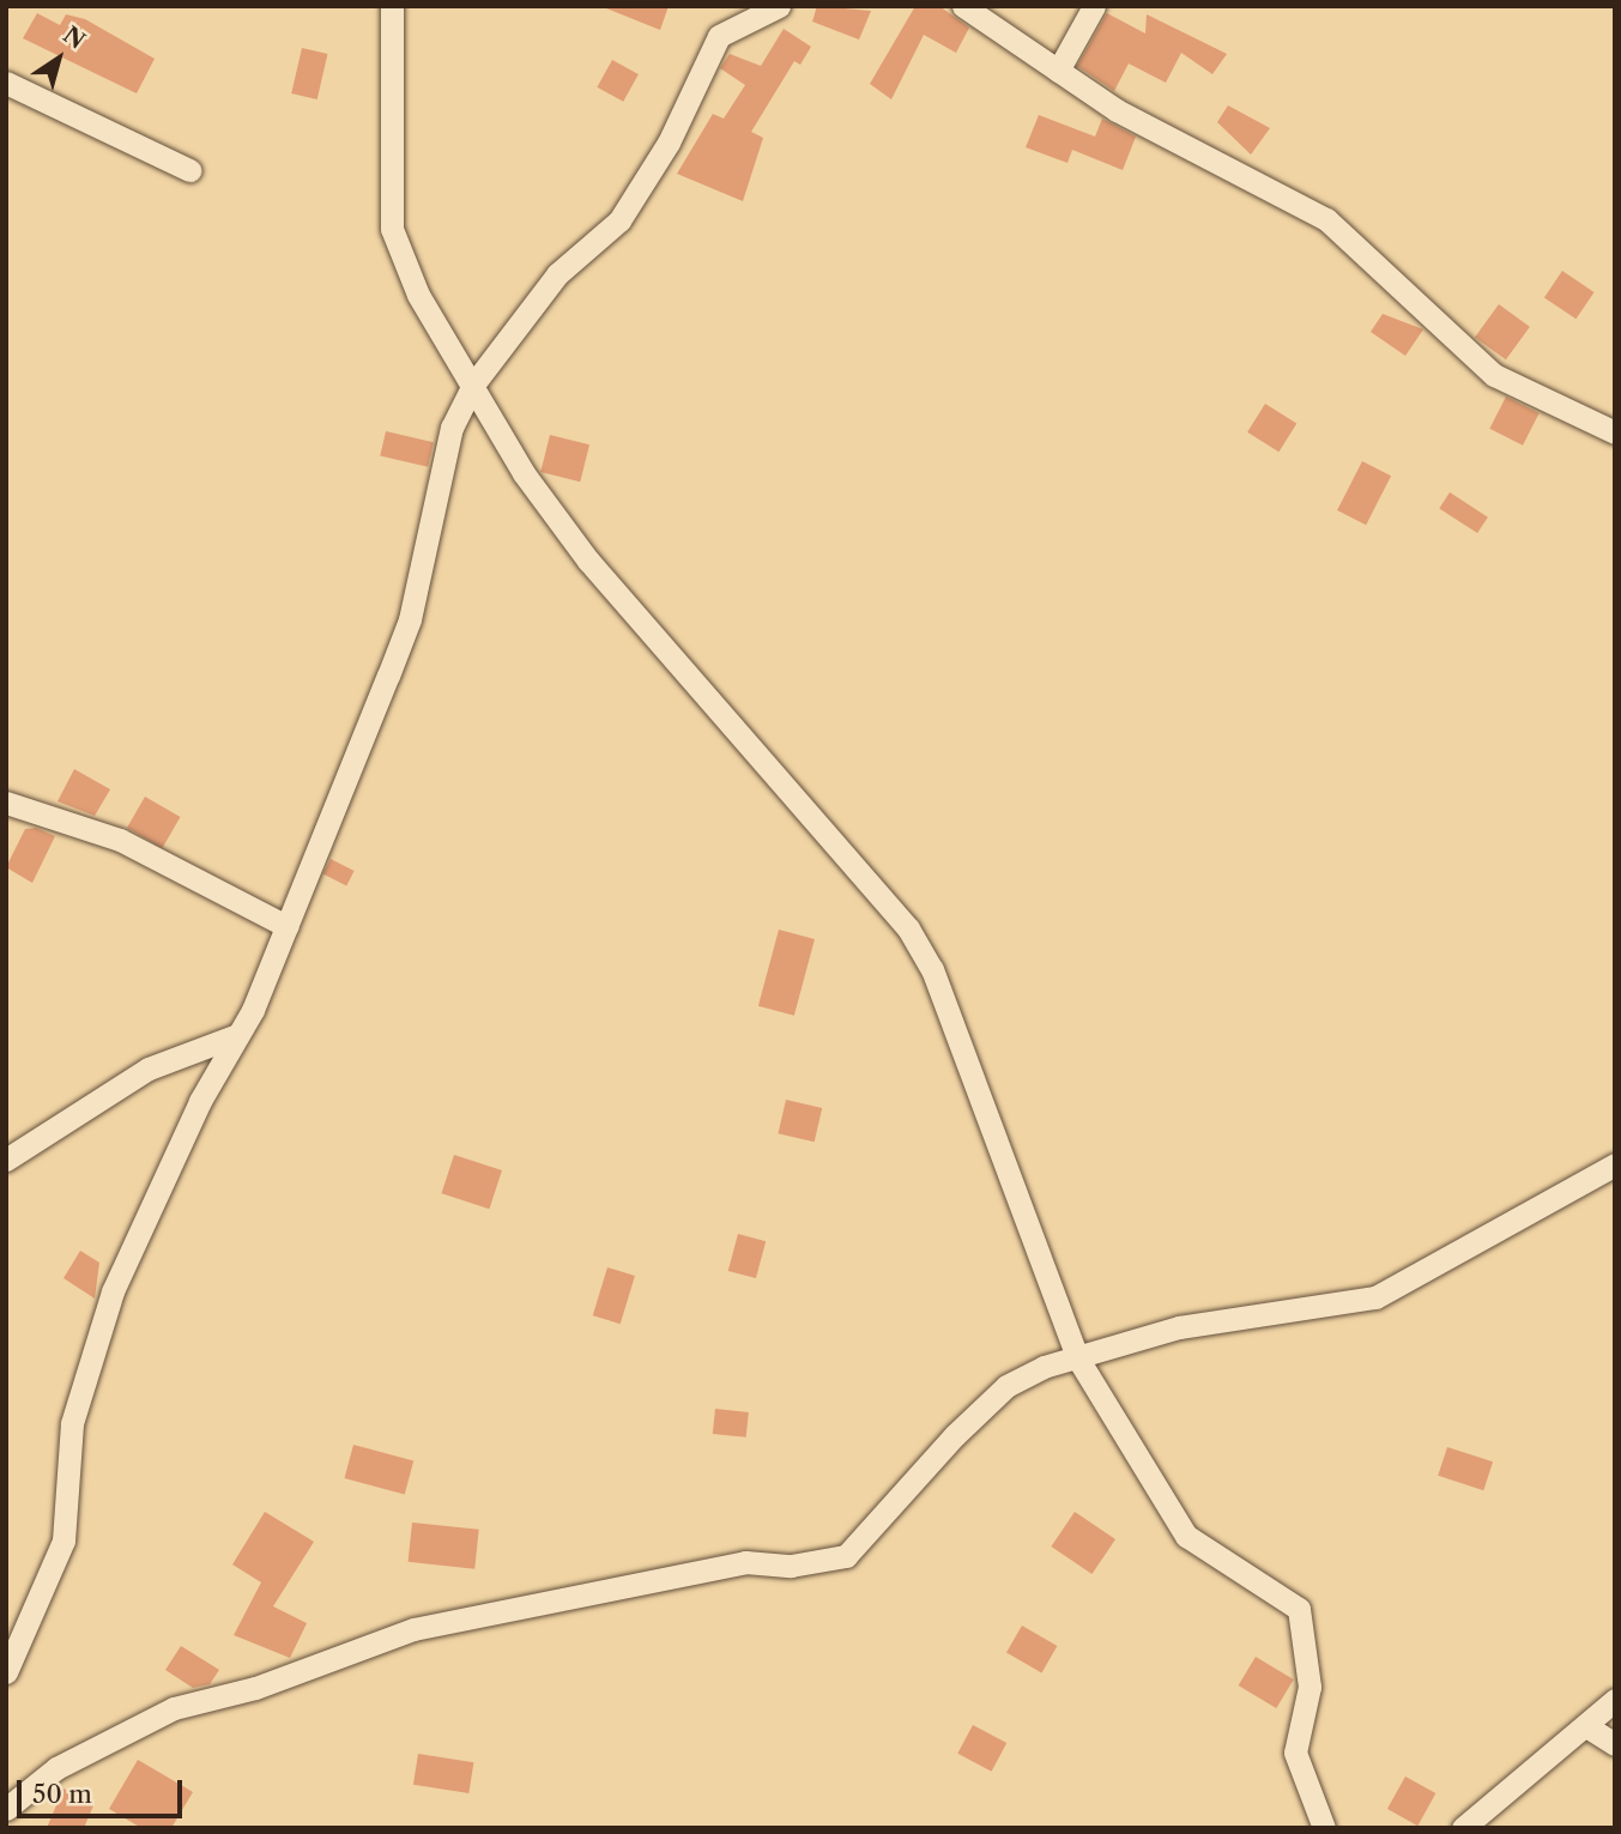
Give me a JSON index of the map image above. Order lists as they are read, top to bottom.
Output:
{
  "scale_bar": "50 m",
  "north": "top right"
}
